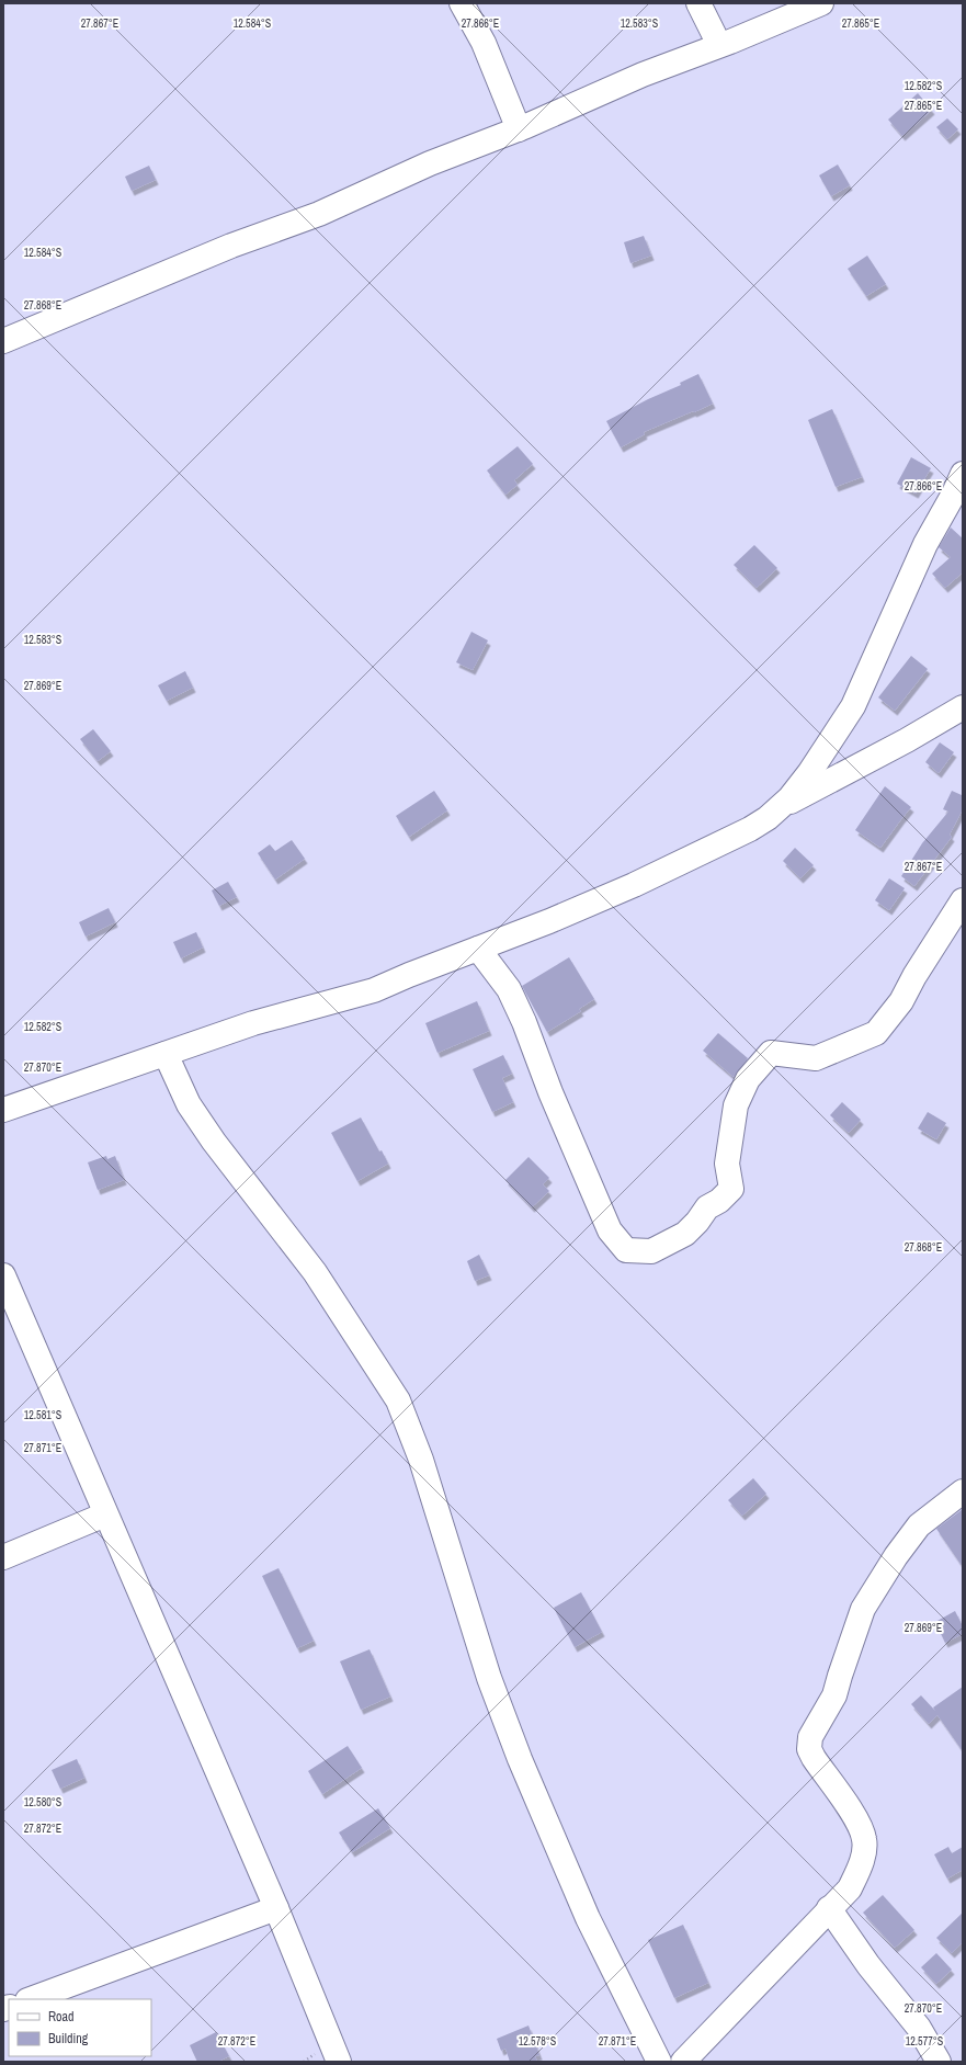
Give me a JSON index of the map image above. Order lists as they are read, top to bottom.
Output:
{
  "legend": ["Road", "Building"],
  "coordinates": [
    "27.867°E",
    "12.584°S",
    "27.866°E",
    "12.583°S",
    "27.865°E",
    "12.582°S",
    "27.868°E",
    "27.869°E",
    "27.870°E",
    "12.581°S",
    "27.871°E",
    "12.580°S",
    "27.872°E",
    "12.578°S",
    "12.577°S"
  ]
}
